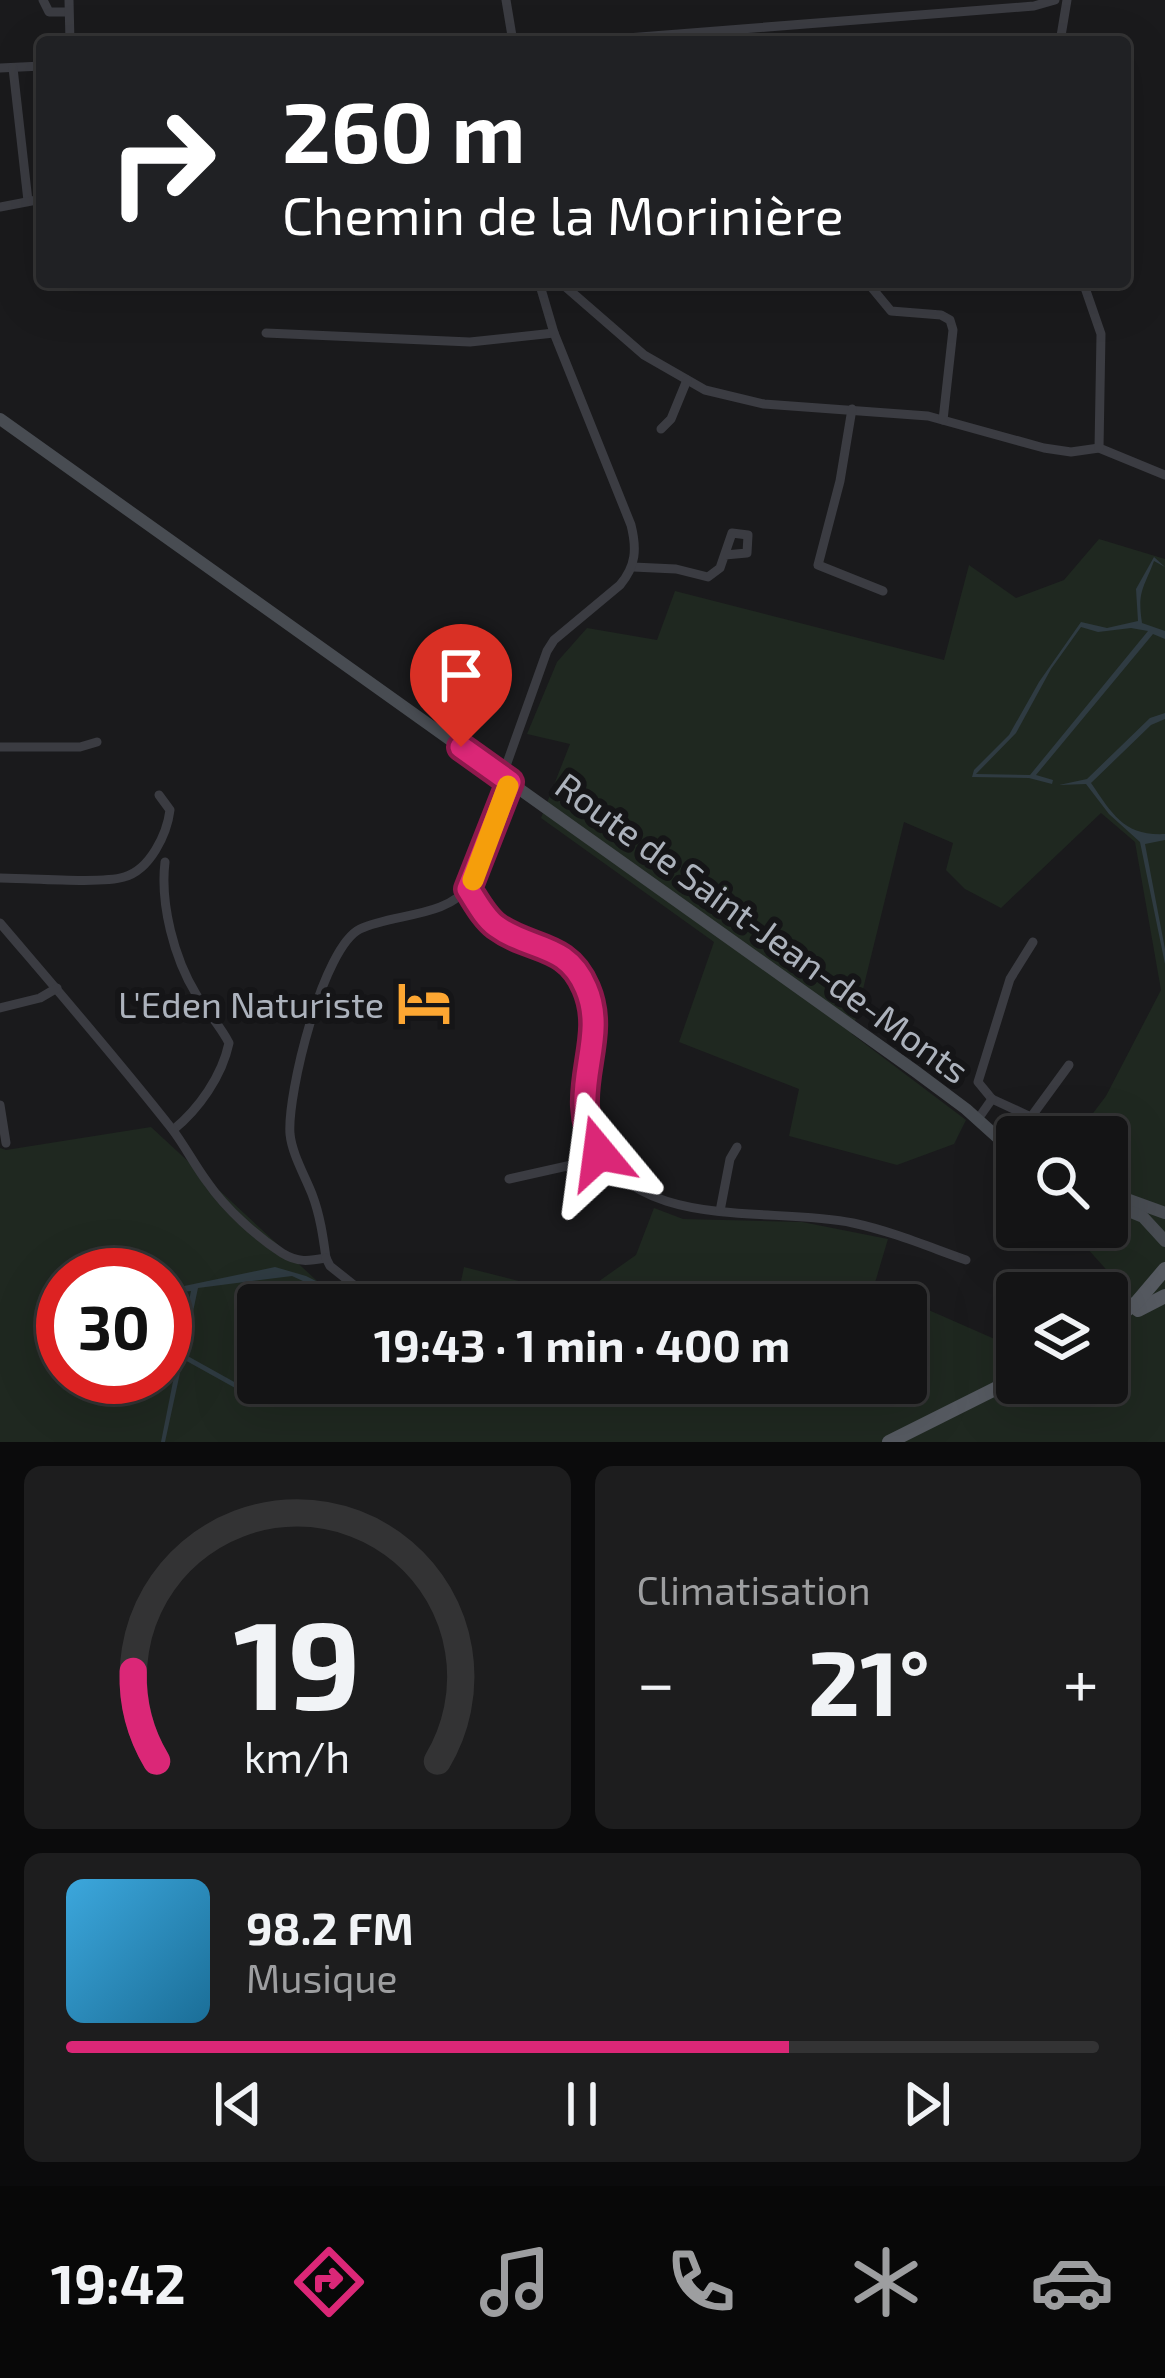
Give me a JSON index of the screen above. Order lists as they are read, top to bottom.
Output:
{
  "streets": {
    "main road": ["Route de Saint-Jean-de-Monts"]
  },
  "places": {
    "hotel": ["L'Eden Naturiste"]
  },
  "page": {
    "turn": ["260 m", "Chemin de la Morinière"],
    "limit": "30",
    "trip": "19:43 · 1 min · 400 m",
    "tile": "Climatisation",
    "heat": ["−", "21°", "+"],
    "song": ["98.2 FM", "Musique"],
    "tabs": "19:42",
    "gauge": ["19", "km/h"]
  }
}
